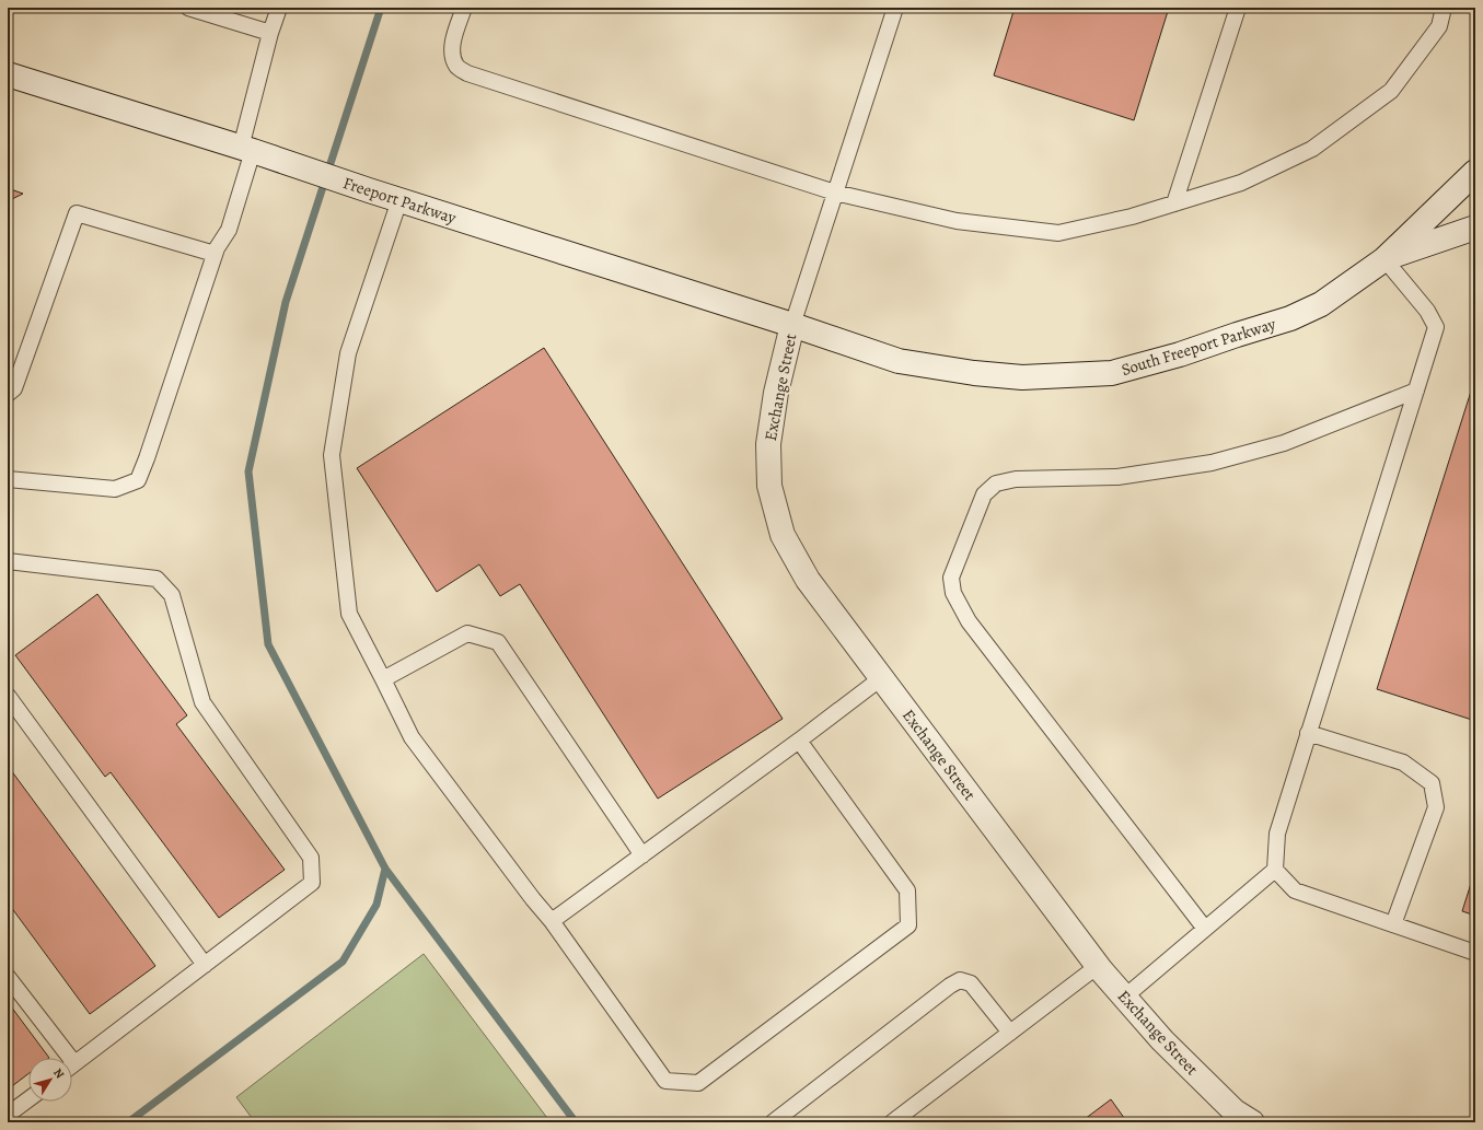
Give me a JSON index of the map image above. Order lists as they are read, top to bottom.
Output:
{
  "streets": {
    "main road": ["Freeport Parkway", "South Freeport Parkway", "Exchange Street"]
  },
  "crossings": [
    ["Freeport Parkway", "South Freeport Parkway"],
    ["Freeport Parkway", "Exchange Street"],
    ["South Freeport Parkway", "Exchange Street"]
  ],
  "north": "top right"
}
